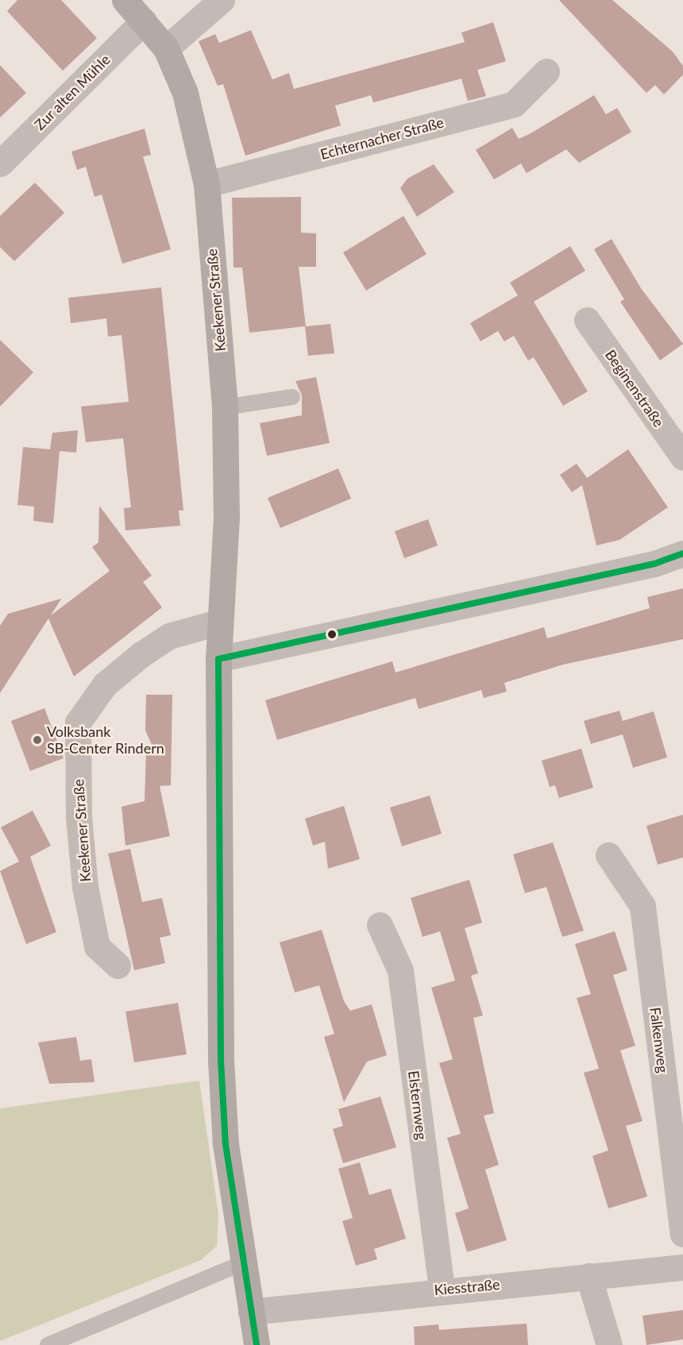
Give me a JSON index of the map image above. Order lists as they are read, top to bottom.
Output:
{
  "streets": {
    "main road": ["Keekener Straße"],
    "street": [
      "Zur alten Mühle",
      "Echternacher Straße",
      "Beginenstraße",
      "Falkenweg",
      "Elsternweg",
      "Kiesstraße"
    ]
  },
  "crossings": [
    ["Zur alten Mühle", "Keekener Straße"],
    ["Echternacher Straße", "Keekener Straße"],
    ["Keekener Straße", "Kiesstraße"],
    ["Elsternweg", "Kiesstraße"]
  ],
  "places": ["Volksbank SB-Center Rindern"]
}
